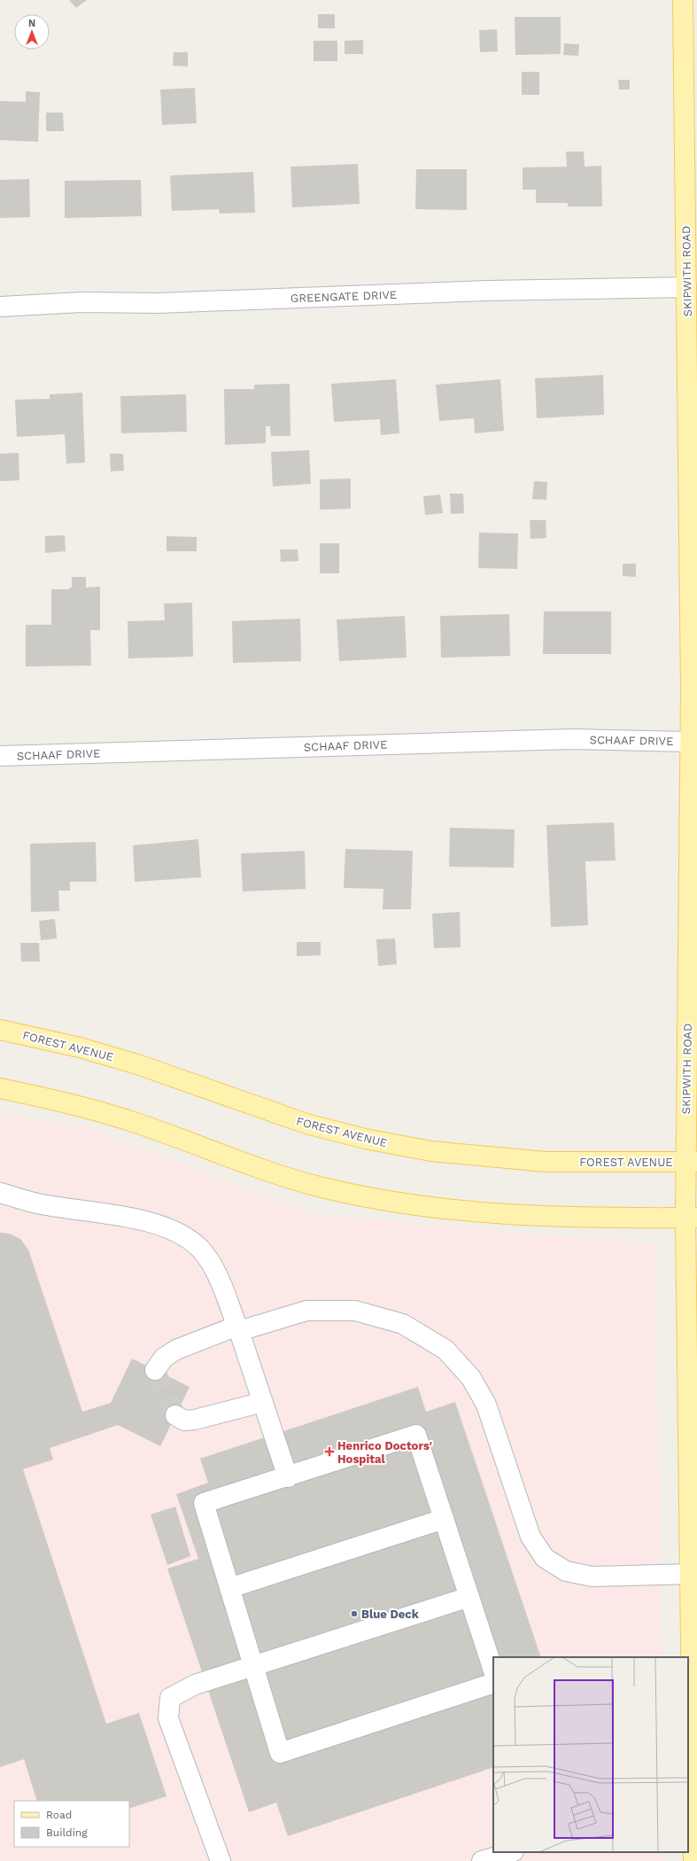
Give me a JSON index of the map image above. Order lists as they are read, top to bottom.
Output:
{
  "streets": {
    "main road": ["SKIPWITH ROAD", "FOREST AVENUE"],
    "street": ["GREENGATE DRIVE", "SCHAAF DRIVE"]
  },
  "crossings": [
    ["SKIPWITH ROAD", "GREENGATE DRIVE"],
    ["SKIPWITH ROAD", "SCHAAF DRIVE"],
    ["SKIPWITH ROAD", "FOREST AVENUE"]
  ],
  "places": {
    "health": ["Henrico Doctors' Hospital"],
    "other": ["Blue Deck"]
  },
  "legend": ["Road", "Building"],
  "north": "top"
}
